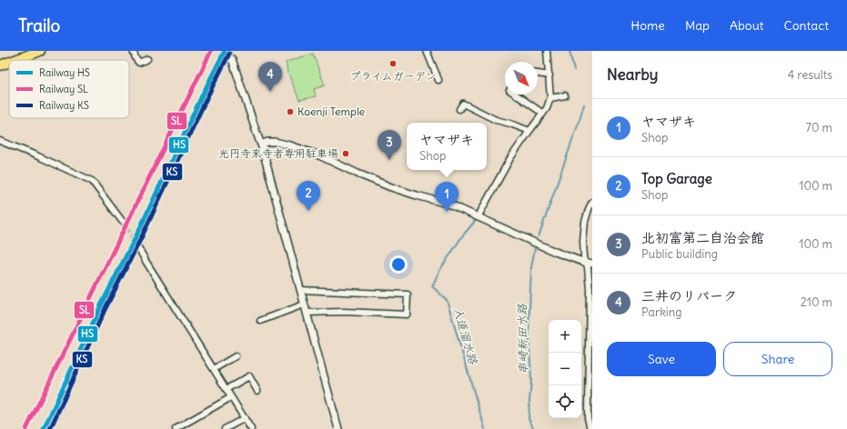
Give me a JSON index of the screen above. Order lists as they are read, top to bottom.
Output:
{
  "water": ["入道溜水路", "串崎新田水路"],
  "places": ["プライムガーデン", "Koenji Temple", "光円寺来寺者専用駐車場"],
  "lines": ["rail line HS", "rail line SL", "rail line KS"],
  "legend": ["Railway HS", "Railway SL", "Railway KS"],
  "north": "bottom right",
  "page": {
    "header": "Trailo",
    "nav": [
      "Home",
      "Map",
      "About",
      "Contact"
    ],
    "heading": ["Nearby", "4 results"],
    "pins": [
      "4",
      "3",
      "2",
      "1"
    ],
    "list": [
      {
        "mark": "1",
        "name": "ヤマザキ",
        "note": "Shop",
        "value": "70 m"
      },
      {
        "mark": "2",
        "name": "Top Garage",
        "note": "Shop",
        "value": "100 m"
      },
      {
        "mark": "3",
        "name": "北初富第二自治会館",
        "note": "Public building",
        "value": "100 m"
      },
      {
        "mark": "4",
        "name": "三井のリパーク",
        "note": "Parking",
        "value": "210 m"
      }
    ],
    "popup": ["ヤマザキ", "Shop"],
    "map_buttons": ["+", "−"],
    "buttons": ["Save", "Share"]
  }
}
